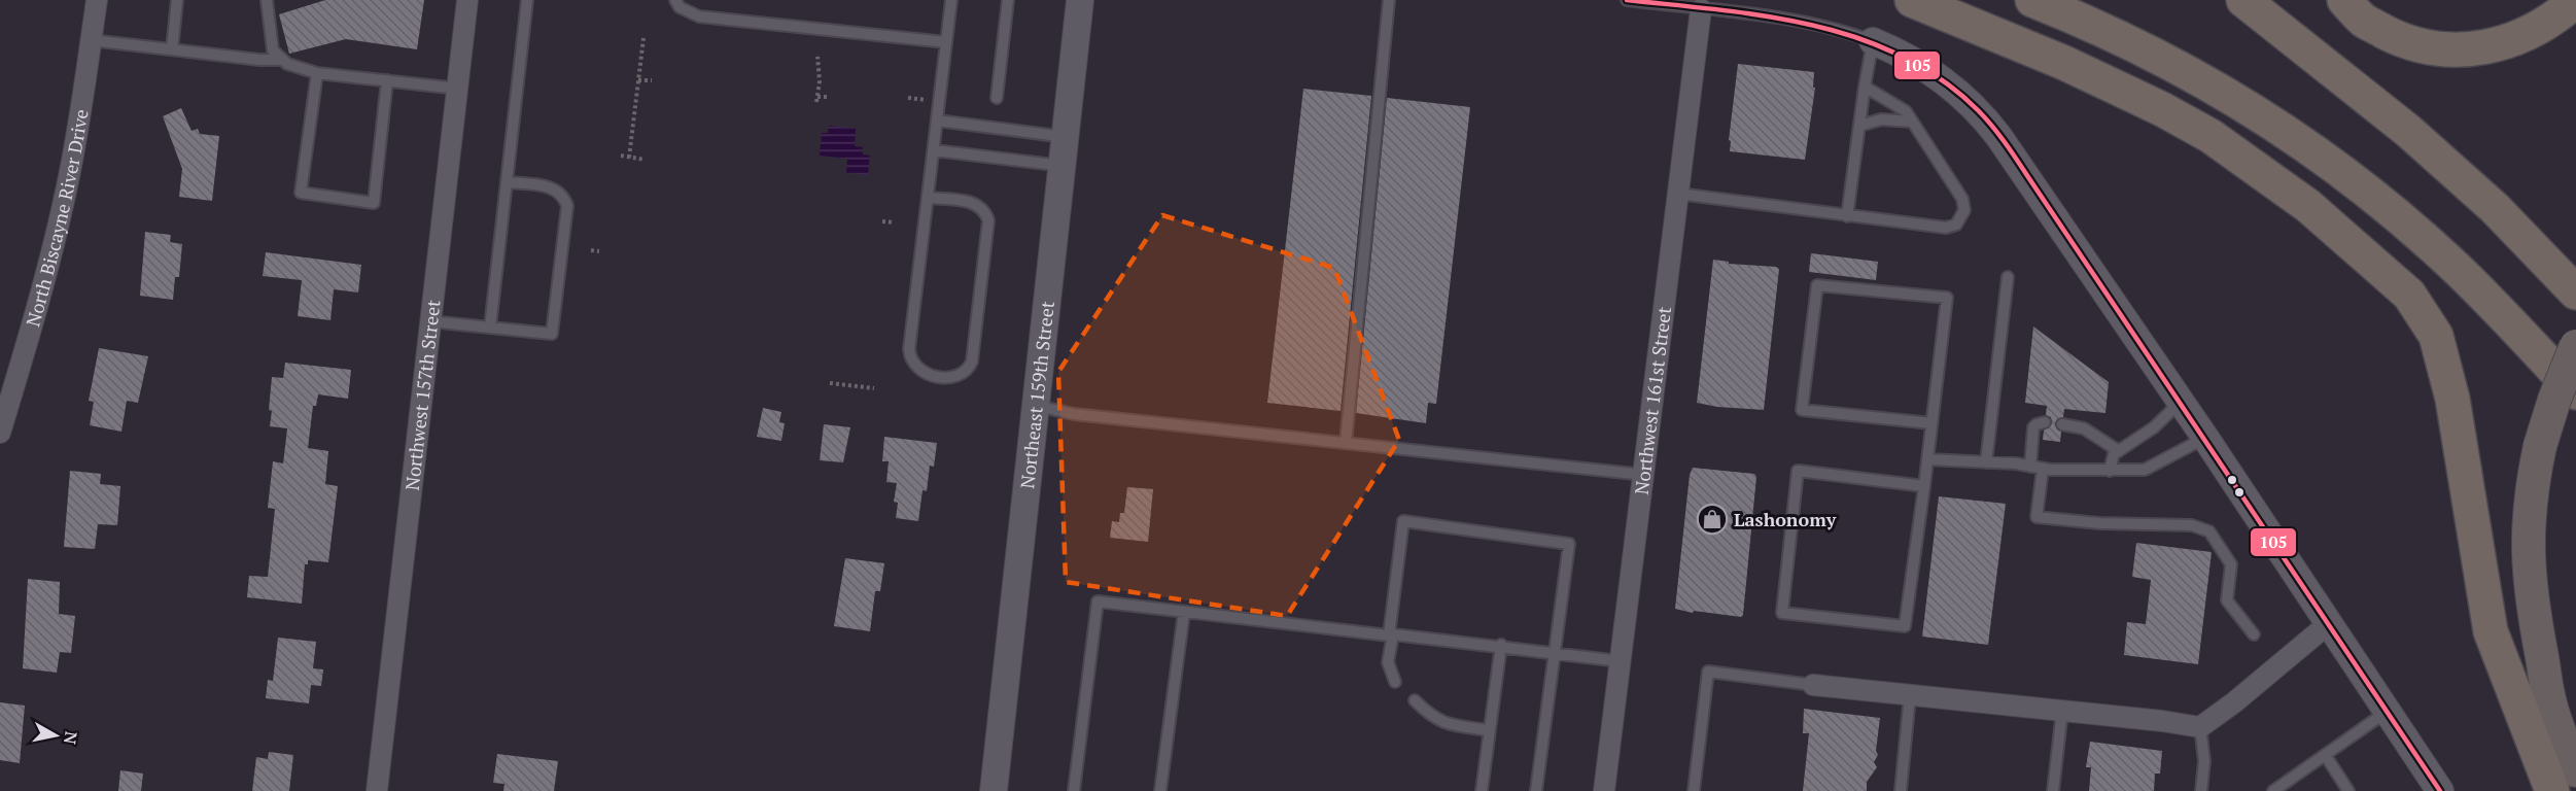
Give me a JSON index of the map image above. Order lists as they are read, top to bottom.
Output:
{
  "streets": {
    "street": [
      "North Biscayne River Drive",
      "Northwest 157th Street",
      "Northeast 159th Street",
      "Northwest 161st Street"
    ]
  },
  "places": {
    "shop": ["Lashonomy"]
  },
  "lines": ["transit line 105"],
  "north": "right"
}
